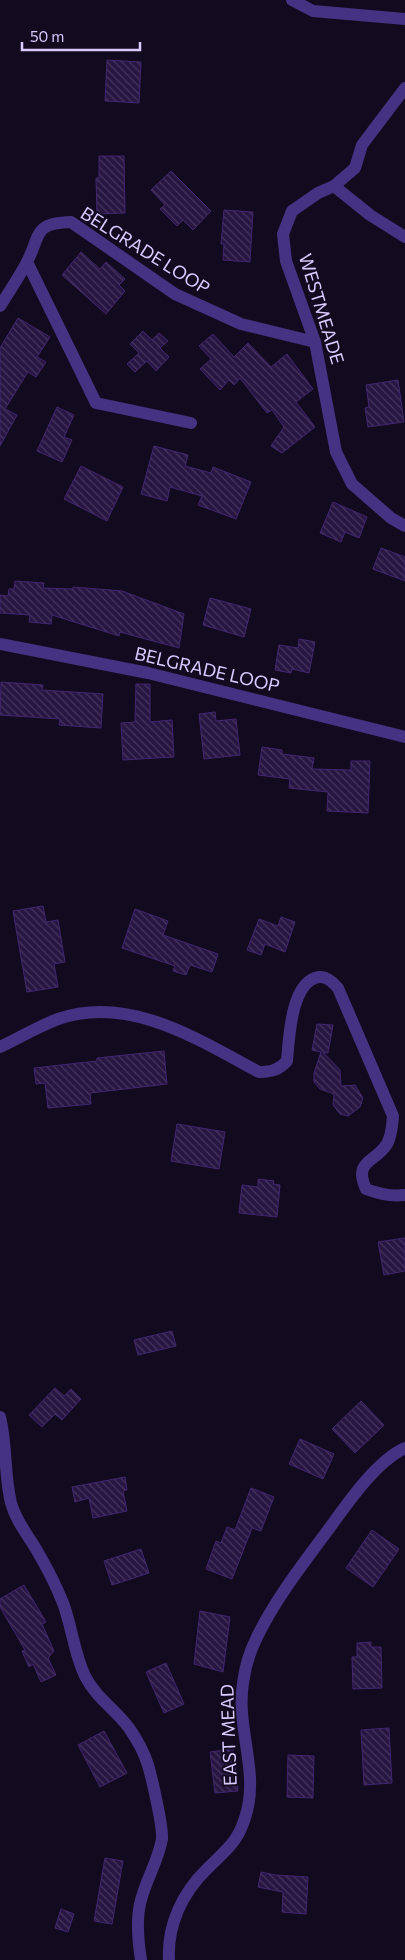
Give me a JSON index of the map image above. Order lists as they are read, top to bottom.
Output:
{
  "streets": {
    "street": ["BELGRADE LOOP", "WESTMEADE", "EAST MEAD"]
  },
  "crossings": [
    ["BELGRADE LOOP", "WESTMEADE"]
  ],
  "scale_bar": "50 m"
}
